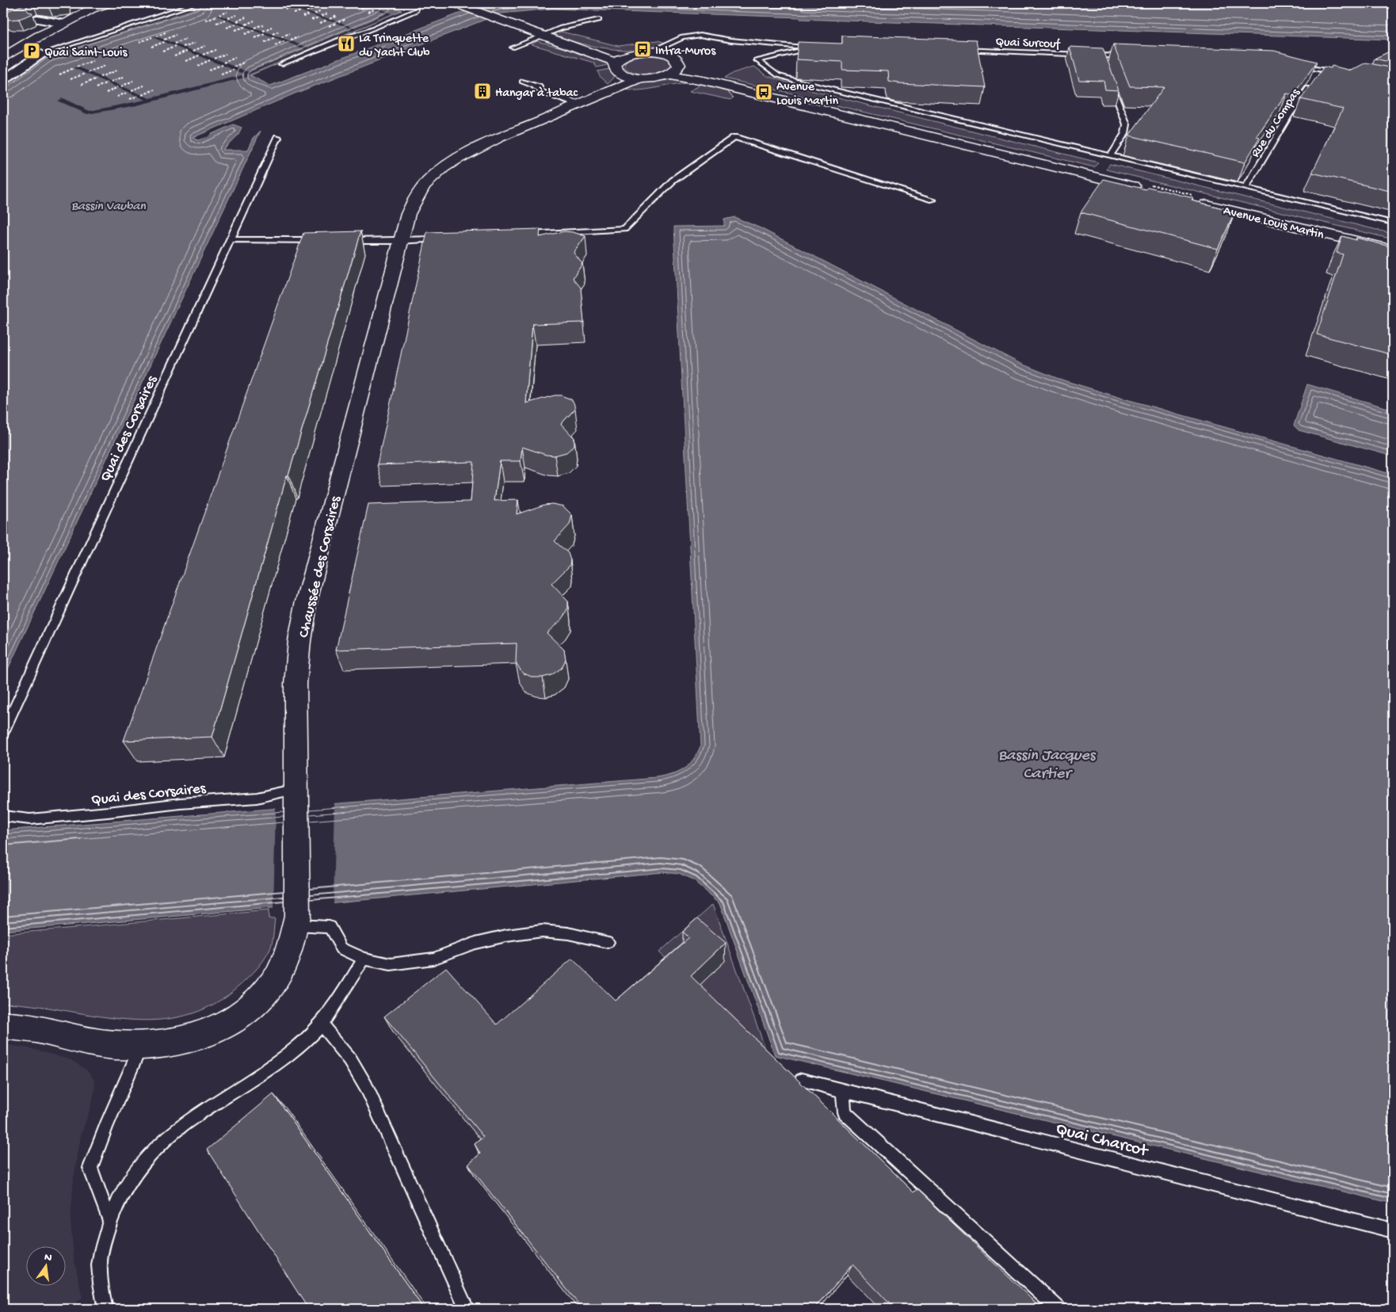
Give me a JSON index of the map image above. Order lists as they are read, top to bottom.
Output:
{
  "streets": {
    "street": ["Avenue Louis Martin", "Chaussée des Corsaires"],
    "lane": [
      "Quai Surcouf",
      "Rue du Compas",
      "Quai des Corsaires",
      "Quai Charcot"
    ]
  },
  "crossings": [
    ["Quai des Corsaires", "Chaussée des Corsaires"]
  ],
  "water": ["Bassin Vauban", "Bassin Jacques Cartier"],
  "places": {
    "restaurant": ["La Trinquette du Yacht Club"],
    "bus stop": ["Intra-Muros", "Avenue Louis Martin"],
    "parking": ["Quai Saint-Louis"],
    "building": ["Hangar à tabac"]
  },
  "north": "top"
}
